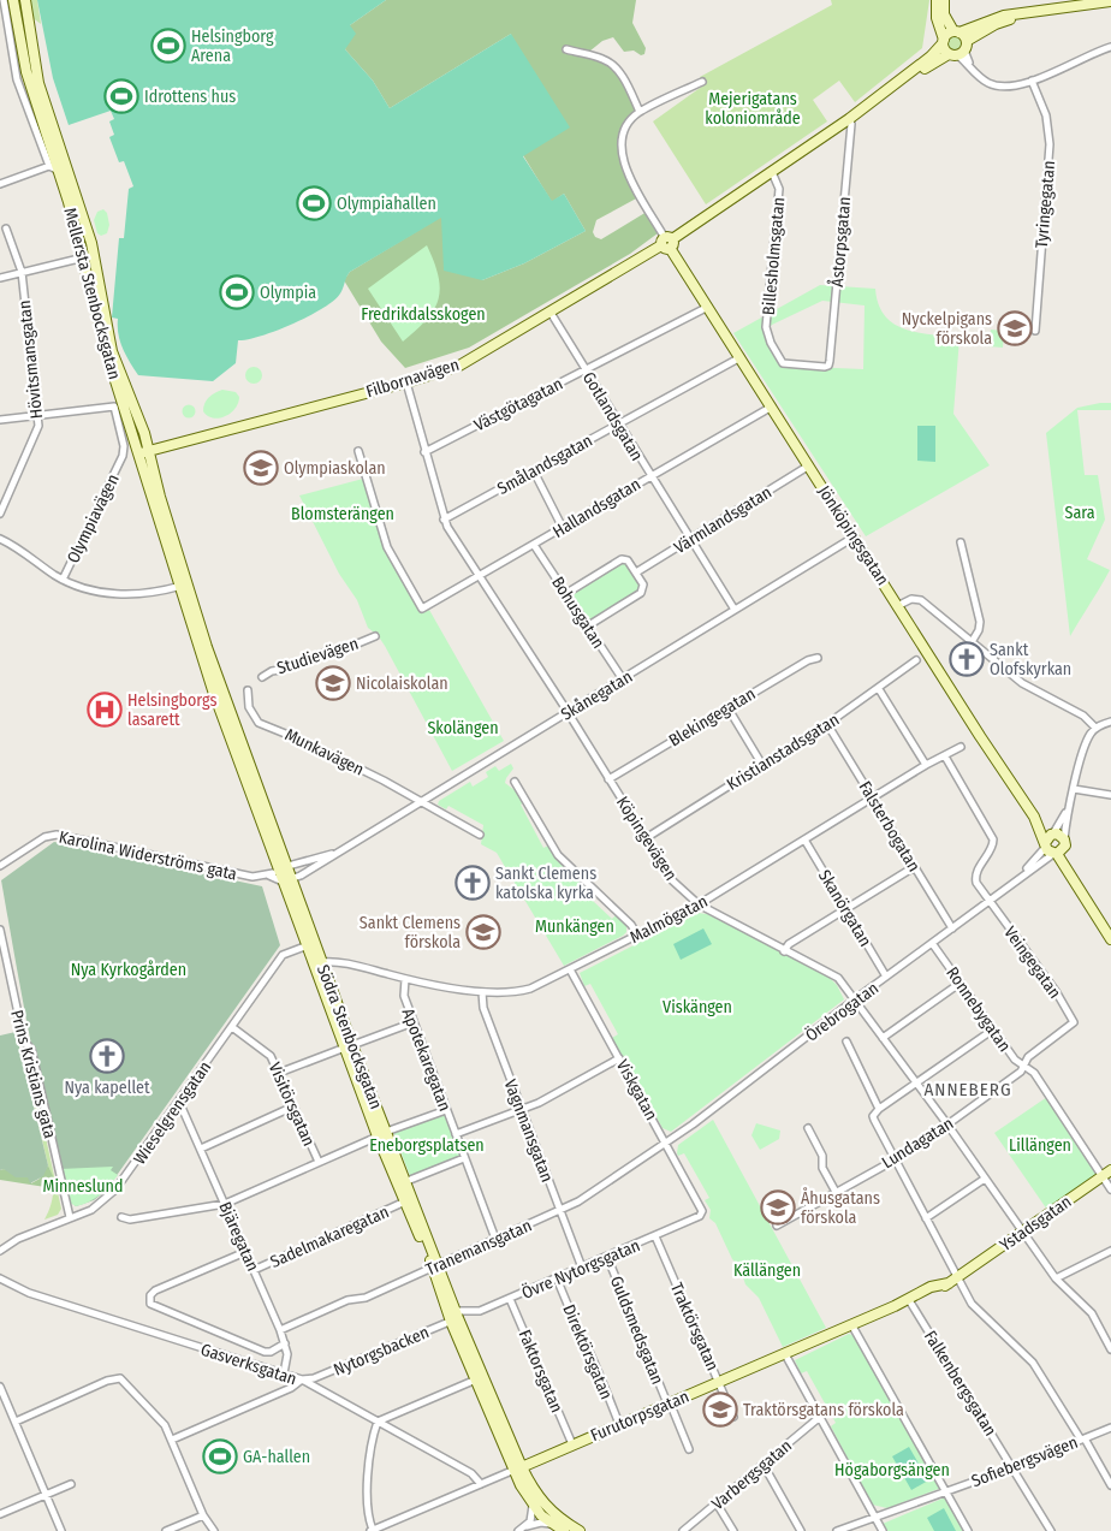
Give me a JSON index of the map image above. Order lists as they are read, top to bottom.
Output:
{
  "streets": {
    "street": [
      "Tyringegatan",
      "Åstorpsgatan",
      "Billesholmsgatan",
      "Mellersta Stenbocksgatan",
      "Hövitsmansgatan",
      "Filbornavägen",
      "Västgötagatan",
      "Gotlandsgatan",
      "Smålandsgatan",
      "Hallandsgatan",
      "Olympiavägen",
      "Värmlandsgatan",
      "Jönköpingsgatan",
      "Bohusgatan",
      "Studievägen",
      "Skånegatan",
      "Blekingegatan",
      "Munkavägen",
      "Kristianstadsgatan",
      "Falsterbogatan",
      "Köpingevägen",
      "Karolina Widerströms gata",
      "Skanörgatan",
      "Malmögatan",
      "Veingegatan",
      "Ronnebygatan",
      "Örebrogatan",
      "Södra Stenbocksgatan",
      "Apotekaregatan",
      "Prins Kristians gata",
      "Viskgatan",
      "Visitörsgatan",
      "Wieselgrensgatan",
      "Vagnmansgatan",
      "Lundagatan",
      "Ystadsgatan",
      "Bjäregatan",
      "Sadelmakaregatan",
      "Tranemansgatan",
      "Övre Nytorgsgatan",
      "Traktörsgatan",
      "Guldsmedsgatan",
      "Nytorgsbacken",
      "Direktörsgatan",
      "Gasverksgatan",
      "Faktorsgatan",
      "Falkenbergsgatan",
      "Furutorpsgatan",
      "Sofiebergsvägen",
      "Varbergsgatan"
    ]
  },
  "crossings": [
    ["Åstorpsgatan", "Billesholmsgatan"],
    ["Åstorpsgatan", "Filbornavägen"],
    ["Billesholmsgatan", "Filbornavägen"],
    ["Mellersta Stenbocksgatan", "Filbornavägen"],
    ["Mellersta Stenbocksgatan", "Södra Stenbocksgatan"],
    ["Hövitsmansgatan", "Olympiavägen"],
    ["Filbornavägen", "Gotlandsgatan"],
    ["Filbornavägen", "Jönköpingsgatan"],
    ["Filbornavägen", "Köpingevägen"],
    ["Västgötagatan", "Gotlandsgatan"],
    ["Västgötagatan", "Jönköpingsgatan"],
    ["Västgötagatan", "Köpingevägen"],
    ["Gotlandsgatan", "Smålandsgatan"],
    ["Gotlandsgatan", "Hallandsgatan"],
    ["Gotlandsgatan", "Värmlandsgatan"],
    ["Gotlandsgatan", "Skånegatan"],
    ["Smålandsgatan", "Jönköpingsgatan"],
    ["Smålandsgatan", "Köpingevägen"],
    ["Hallandsgatan", "Jönköpingsgatan"],
    ["Hallandsgatan", "Bohusgatan"],
    ["Hallandsgatan", "Köpingevägen"],
    ["Värmlandsgatan", "Jönköpingsgatan"],
    ["Jönköpingsgatan", "Skånegatan"],
    ["Jönköpingsgatan", "Örebrogatan"],
    ["Bohusgatan", "Skånegatan"],
    ["Skånegatan", "Munkavägen"],
    ["Skånegatan", "Köpingevägen"],
    ["Skånegatan", "Södra Stenbocksgatan"],
    ["Blekingegatan", "Köpingevägen"],
    ["Kristianstadsgatan", "Falsterbogatan"],
    ["Kristianstadsgatan", "Köpingevägen"],
    ["Falsterbogatan", "Malmögatan"],
    ["Falsterbogatan", "Örebrogatan"],
    ["Köpingevägen", "Malmögatan"],
    ["Köpingevägen", "Örebrogatan"],
    ["Köpingevägen", "Lundagatan"],
    ["Köpingevägen", "Ystadsgatan"],
    ["Skanörgatan", "Malmögatan"],
    ["Skanörgatan", "Örebrogatan"],
    ["Malmögatan", "Veingegatan"],
    ["Malmögatan", "Södra Stenbocksgatan"],
    ["Malmögatan", "Apotekaregatan"],
    ["Malmögatan", "Viskgatan"],
    ["Malmögatan", "Vagnmansgatan"],
    ["Veingegatan", "Örebrogatan"],
    ["Veingegatan", "Lundagatan"],
    ["Ronnebygatan", "Örebrogatan"],
    ["Ronnebygatan", "Lundagatan"],
    ["Ronnebygatan", "Ystadsgatan"],
    ["Örebrogatan", "Viskgatan"],
    ["Örebrogatan", "Tranemansgatan"],
    ["Södra Stenbocksgatan", "Wieselgrensgatan"],
    ["Södra Stenbocksgatan", "Sadelmakaregatan"],
    ["Södra Stenbocksgatan", "Tranemansgatan"],
    ["Södra Stenbocksgatan", "Övre Nytorgsgatan"],
    ["Södra Stenbocksgatan", "Nytorgsbacken"],
    ["Södra Stenbocksgatan", "Furutorpsgatan"],
    ["Apotekaregatan", "Tranemansgatan"],
    ["Prins Kristians gata", "Wieselgrensgatan"],
    ["Viskgatan", "Tranemansgatan"],
    ["Viskgatan", "Övre Nytorgsgatan"],
    ["Visitörsgatan", "Wieselgrensgatan"],
    ["Wieselgrensgatan", "Bjäregatan"],
    ["Vagnmansgatan", "Tranemansgatan"],
    ["Vagnmansgatan", "Övre Nytorgsgatan"],
    ["Ystadsgatan", "Furutorpsgatan"],
    ["Bjäregatan", "Sadelmakaregatan"],
    ["Bjäregatan", "Tranemansgatan"],
    ["Bjäregatan", "Gasverksgatan"],
    ["Övre Nytorgsgatan", "Traktörsgatan"],
    ["Övre Nytorgsgatan", "Guldsmedsgatan"],
    ["Övre Nytorgsgatan", "Nytorgsbacken"],
    ["Övre Nytorgsgatan", "Direktörsgatan"],
    ["Övre Nytorgsgatan", "Faktorsgatan"],
    ["Traktörsgatan", "Furutorpsgatan"],
    ["Guldsmedsgatan", "Furutorpsgatan"],
    ["Nytorgsbacken", "Gasverksgatan"],
    ["Direktörsgatan", "Furutorpsgatan"],
    ["Gasverksgatan", "Furutorpsgatan"],
    ["Faktorsgatan", "Furutorpsgatan"],
    ["Falkenbergsgatan", "Furutorpsgatan"],
    ["Falkenbergsgatan", "Sofiebergsvägen"]
  ],
  "districts": ["ANNEBERG"],
  "parks": [
    "Mejerigatans koloniområde",
    "Fredrikdalsskogen",
    "Sara",
    "Blomsterängen",
    "Skolängen",
    "Munkängen",
    "Nya Kyrkogården",
    "Viskängen",
    "Eneborgsplatsen",
    "Lillängen",
    "Minneslund",
    "Källängen",
    "Högaborgsängen"
  ],
  "places": {
    "sports": [
      "Helsingborg Arena",
      "Idrottens hus",
      "Olympiahallen",
      "Olympia",
      "GA-hallen"
    ],
    "school or university": [
      "Nyckelpigans förskola",
      "Olympiaskolan",
      "Nicolaiskolan",
      "Sankt Clemens förskola",
      "Åhusgatans förskola",
      "Traktörsgatans förskola"
    ],
    "church": ["Sankt Olofskyrkan", "Sankt Clemens katolska kyrka", "Nya kapellet"],
    "hospital": ["Helsingborgs lasarett"]
  }
}
